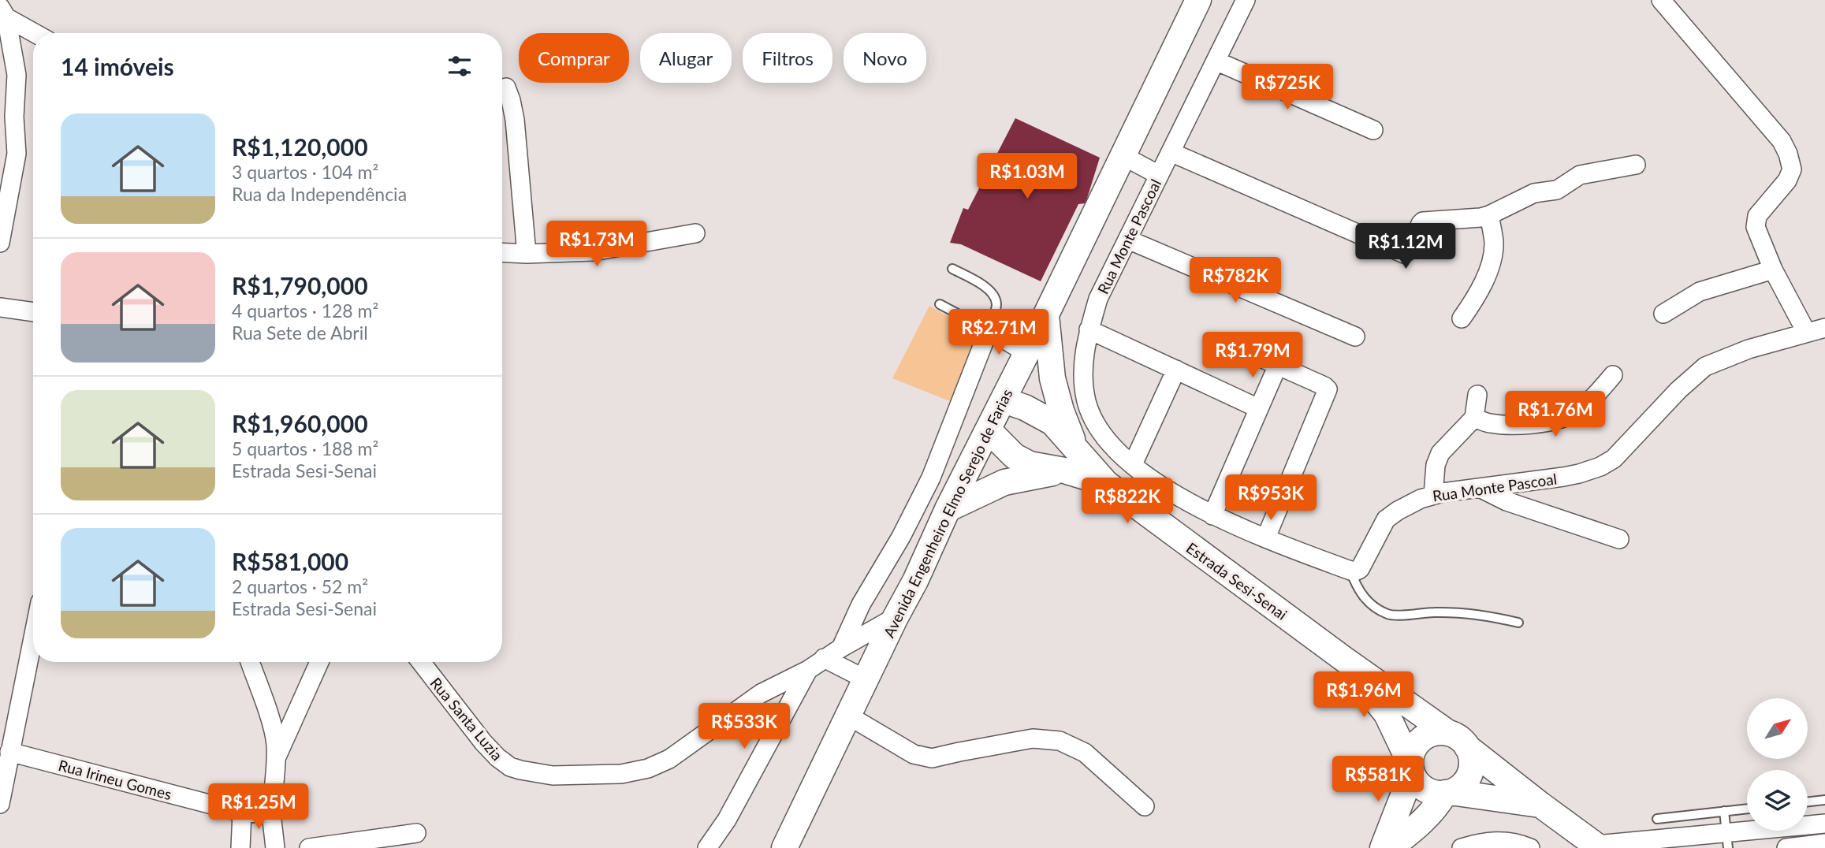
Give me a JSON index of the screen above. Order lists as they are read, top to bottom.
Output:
{
  "streets": {
    "street": [
      "Rua Monte Pascoal",
      "Avenida Engenheiro Elmo Serejo de Farias",
      "Estrada Sesi-Senai",
      "Rua Santa Luzia",
      "Rua Irineu Gomes"
    ]
  },
  "crossings": [
    ["Avenida Engenheiro Elmo Serejo de Farias", "Estrada Sesi-Senai"],
    ["Avenida Engenheiro Elmo Serejo de Farias", "Rua Santa Luzia"]
  ],
  "north": "top right",
  "page": {
    "chip": [
      "Comprar",
      "Alugar",
      "Filtros",
      "Novo"
    ],
    "heading": "14 imóveis",
    "price": [
      "R$725K",
      "R$1.03M",
      "R$1.73M",
      "R$1.12M",
      "R$782K",
      "R$2.71M",
      "R$1.79M",
      "R$1.76M",
      "R$953K",
      "R$822K",
      "R$1.96M",
      "R$533K",
      "R$581K",
      "R$1.25M"
    ],
    "list": [
      {
        "name": "R$1,120,000",
        "note": "3 quartos · 104 m² · Rua da Independência"
      },
      {
        "name": "R$1,790,000",
        "note": "4 quartos · 128 m² · Rua Sete de Abril"
      },
      {
        "name": "R$1,960,000",
        "note": "5 quartos · 188 m² · Estrada Sesi-Senai"
      },
      {
        "name": "R$581,000",
        "note": "2 quartos · 52 m² · Estrada Sesi-Senai"
      }
    ]
  }
}
